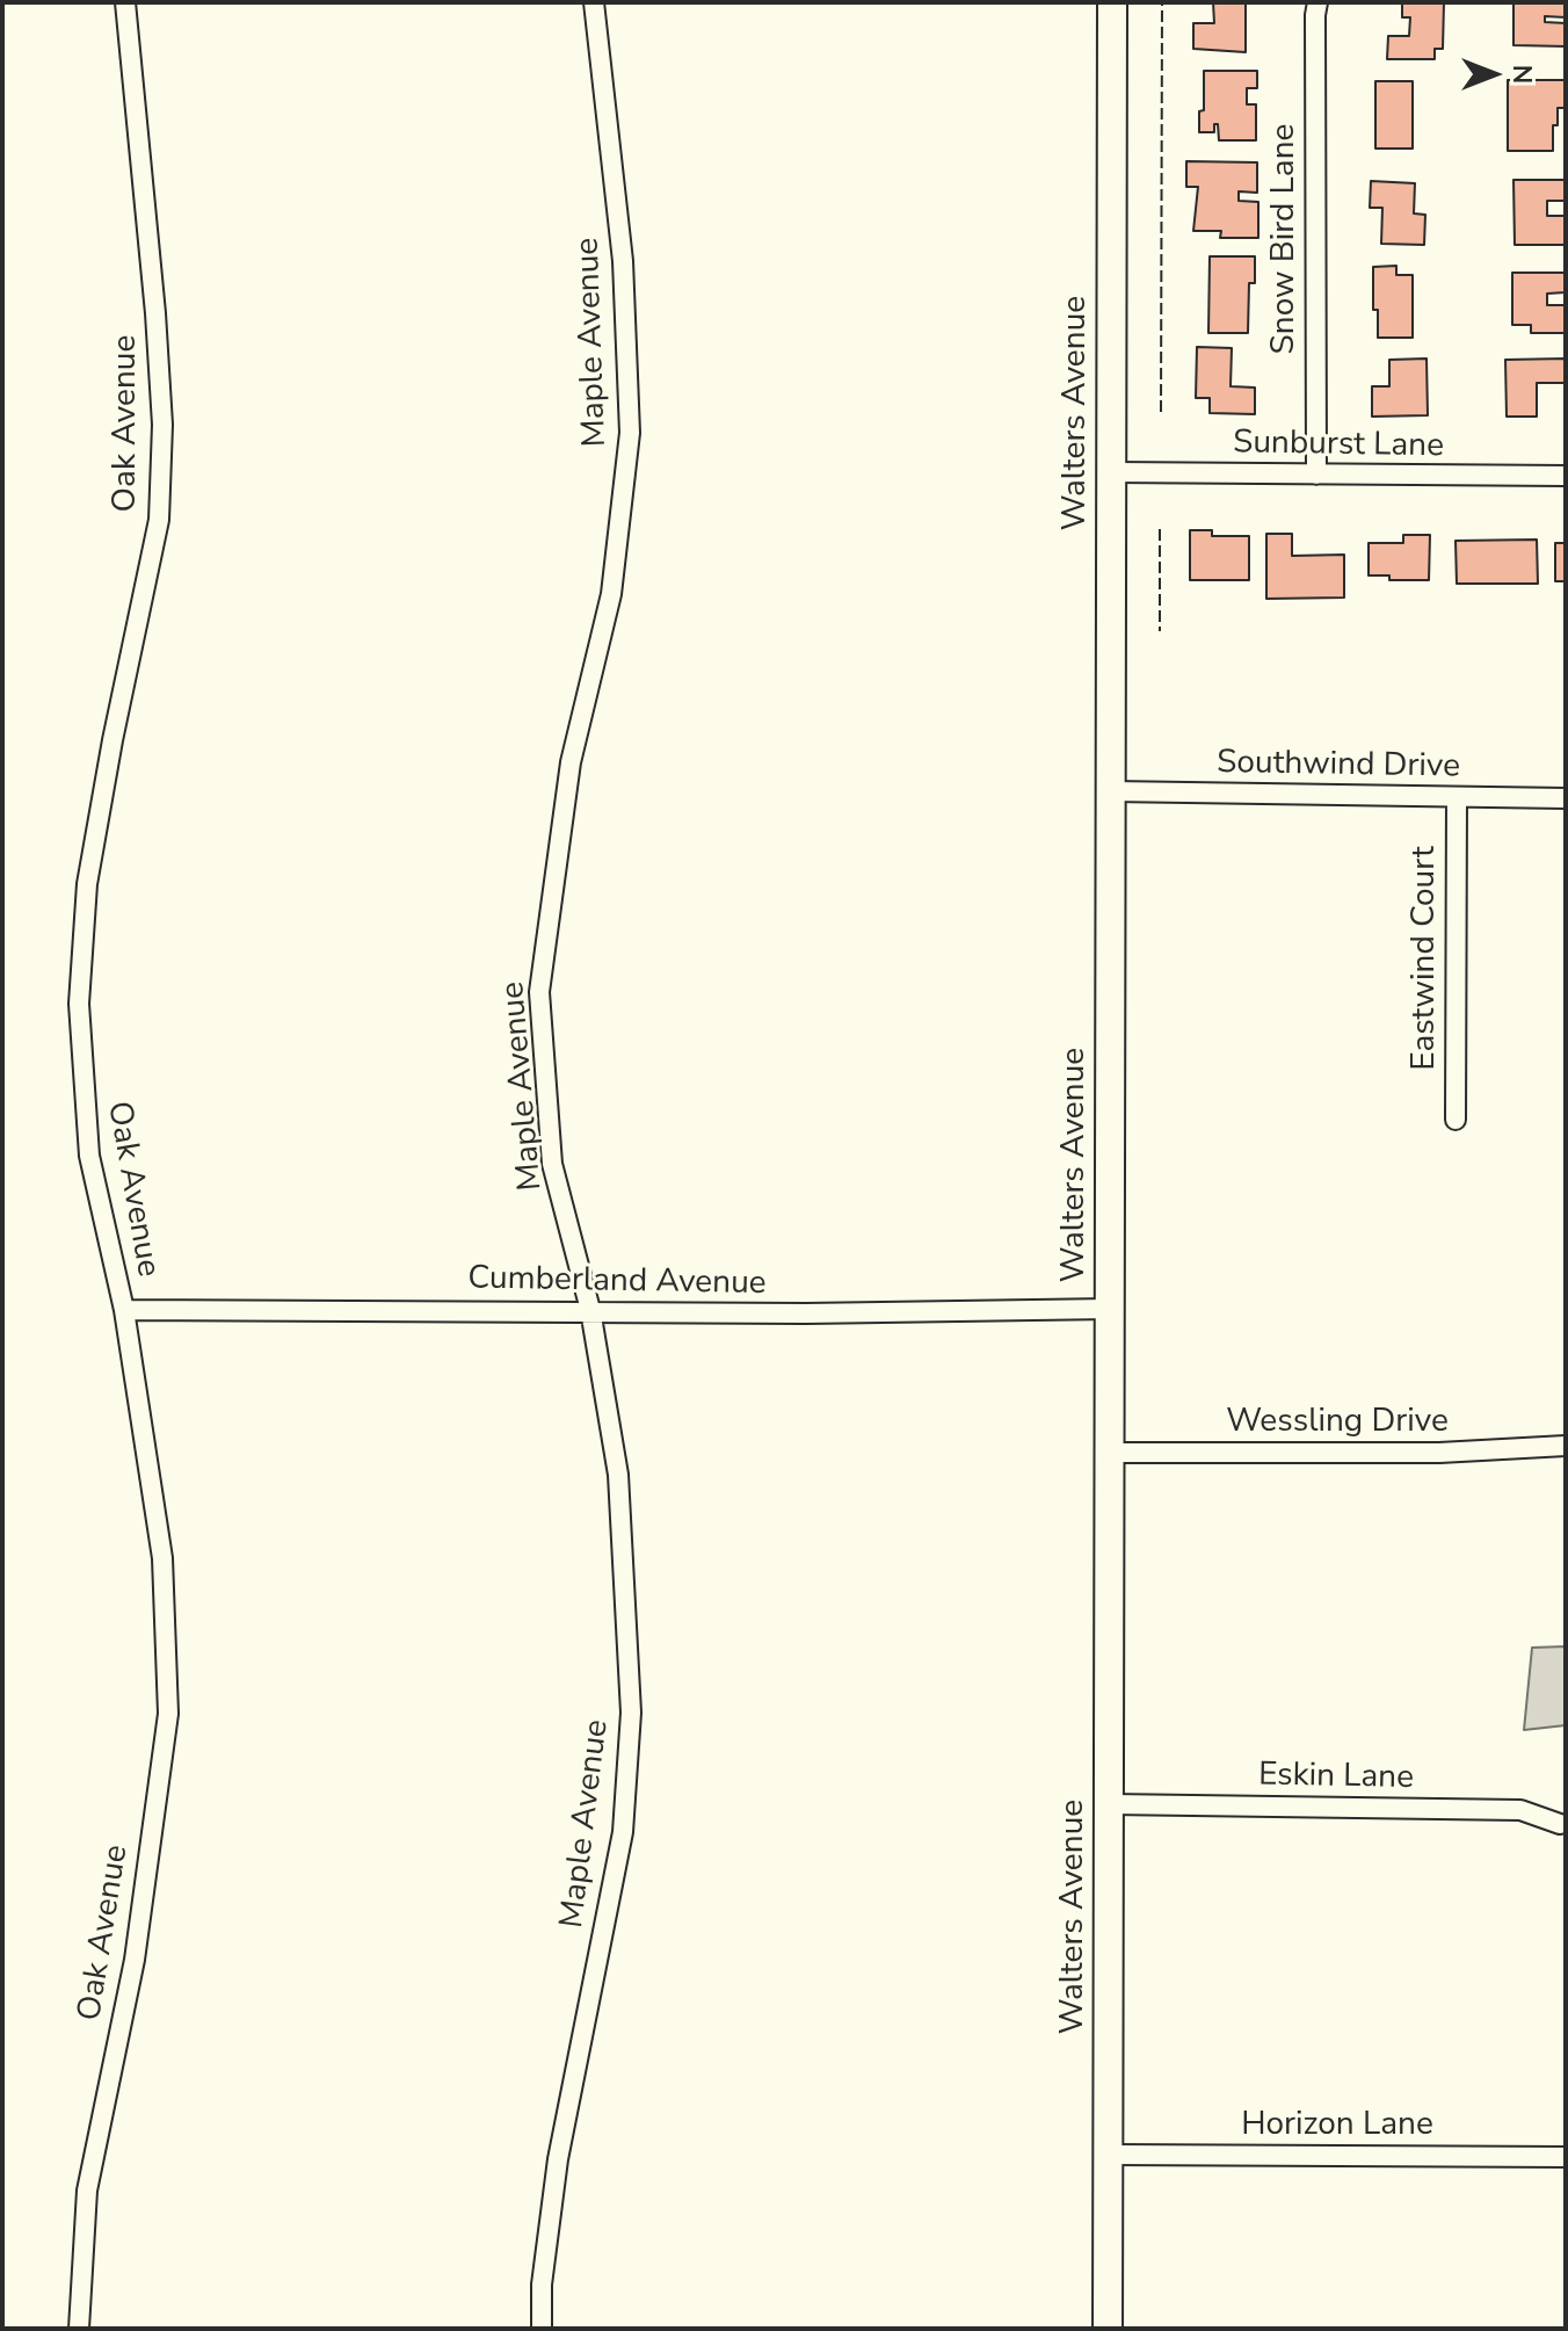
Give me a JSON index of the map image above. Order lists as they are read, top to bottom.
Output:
{
  "streets": {
    "main road": ["Walters Avenue"],
    "street": [
      "Snow Bird Lane",
      "Maple Avenue",
      "Oak Avenue",
      "Sunburst Lane",
      "Southwind Drive",
      "Eastwind Court",
      "Cumberland Avenue",
      "Wessling Drive",
      "Eskin Lane",
      "Horizon Lane"
    ]
  },
  "crossings": [
    ["Snow Bird Lane", "Sunburst Lane"],
    ["Maple Avenue", "Cumberland Avenue"],
    ["Walters Avenue", "Sunburst Lane"],
    ["Walters Avenue", "Southwind Drive"],
    ["Walters Avenue", "Cumberland Avenue"],
    ["Walters Avenue", "Wessling Drive"],
    ["Walters Avenue", "Eskin Lane"],
    ["Walters Avenue", "Horizon Lane"],
    ["Oak Avenue", "Cumberland Avenue"],
    ["Southwind Drive", "Eastwind Court"]
  ],
  "north": "right"
}
